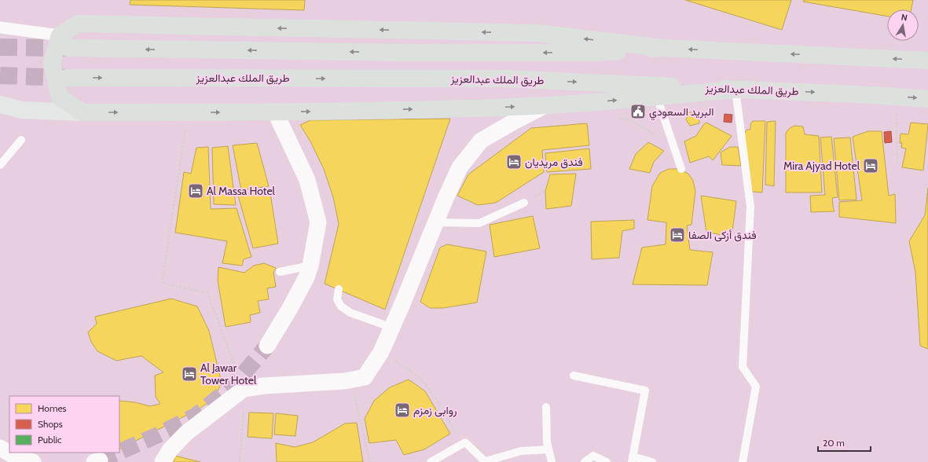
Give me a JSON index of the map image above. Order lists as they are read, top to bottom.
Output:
{
  "streets": {
    "highway": ["طريق الملك عبدالعزيز"]
  },
  "places": {
    "public building": ["البريد السعودي"],
    "hotel": [
      "فندق مريديان",
      "Mira Ajyad Hotel",
      "Al Massa Hotel",
      "فندق أزكى الصفا",
      "Al Jawar Tower Hotel",
      "روابی زمزم"
    ]
  },
  "legend": ["Homes", "Shops", "Public"],
  "scale_bar": "20 m",
  "north": "top"
}
